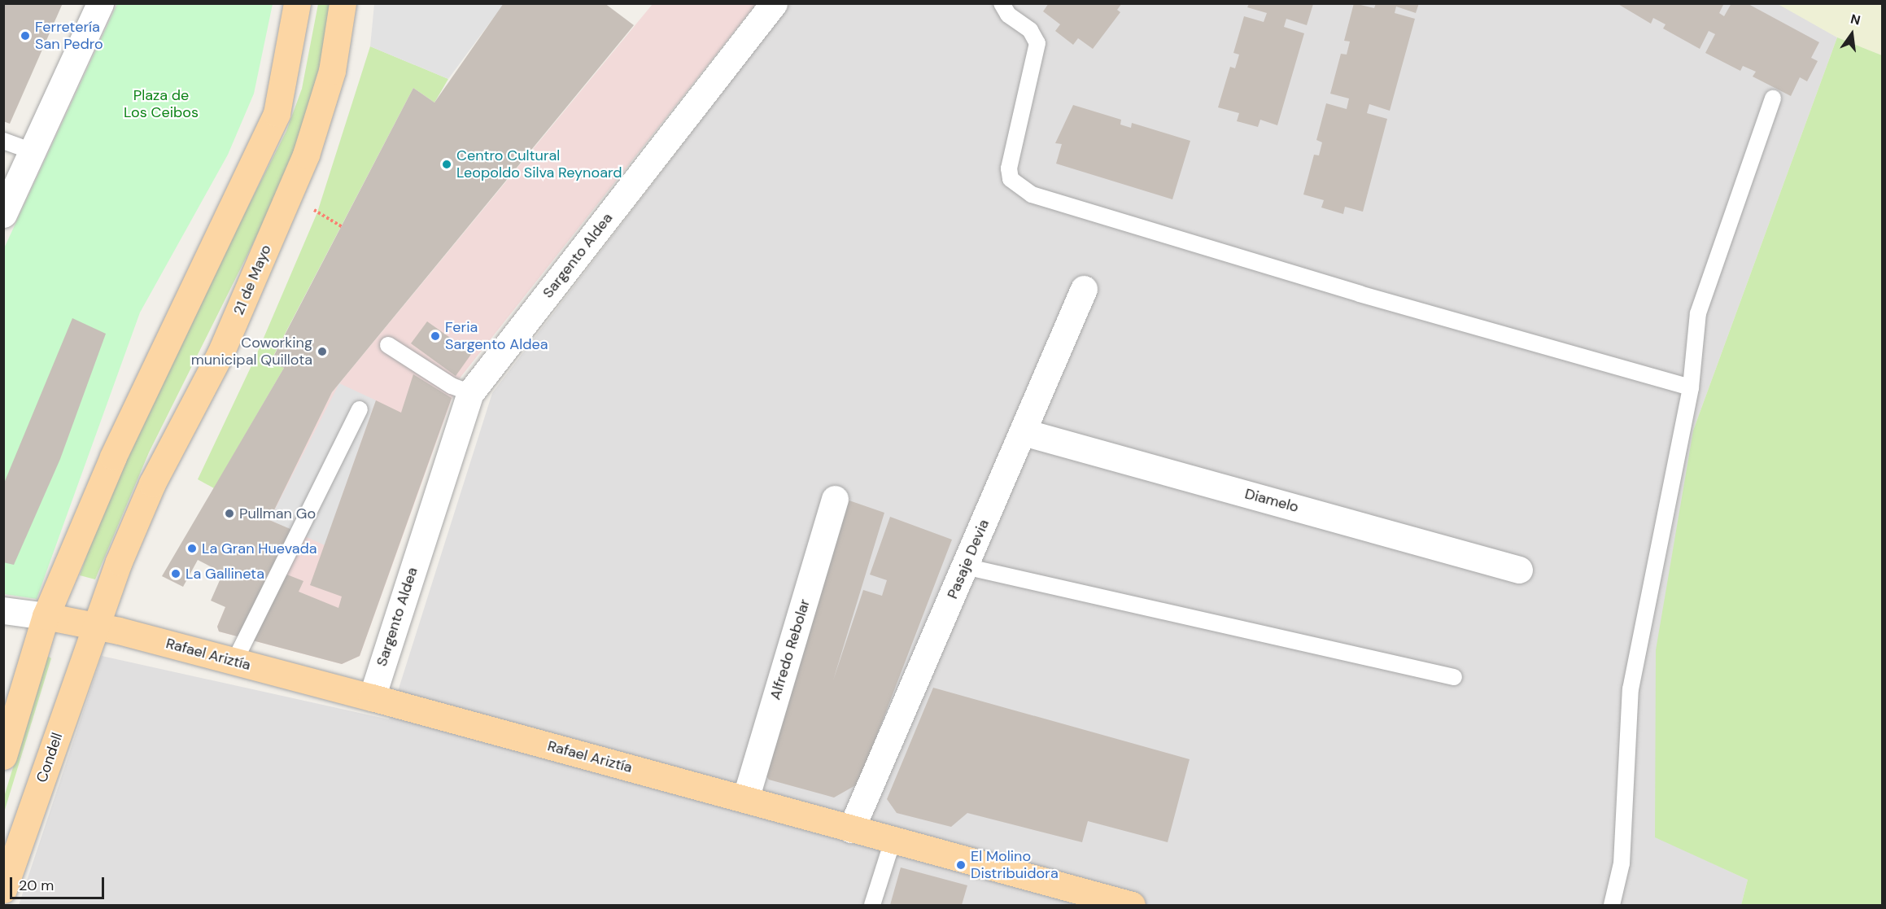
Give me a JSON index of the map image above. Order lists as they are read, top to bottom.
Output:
{
  "streets": {
    "main road": ["21 de Mayo", "Rafael Ariztía", "Condell"],
    "street": [
      "Sargento Aldea",
      "Diamelo",
      "Pasaje Devia",
      "Alfredo Rebolar"
    ]
  },
  "crossings": [
    ["Sargento Aldea", "Rafael Ariztía"],
    ["21 de Mayo", "Rafael Ariztía"],
    ["21 de Mayo", "Condell"],
    ["Diamelo", "Pasaje Devia"],
    ["Pasaje Devia", "Rafael Ariztía"],
    ["Alfredo Rebolar", "Rafael Ariztía"],
    ["Rafael Ariztía", "Condell"]
  ],
  "parks": ["Plaza de Los Ceibos"],
  "places": [
    "Ferretería San Pedro",
    "Centro Cultural Leopoldo Silva Reynoard",
    "Feria Sargento Aldea",
    "Coworking municipal Quillota",
    "Pullman Go",
    "La Gran Huevada",
    "La Gallineta",
    "El Molino Distribuidora"
  ],
  "scale_bar": "20 m",
  "north": "top"
}
